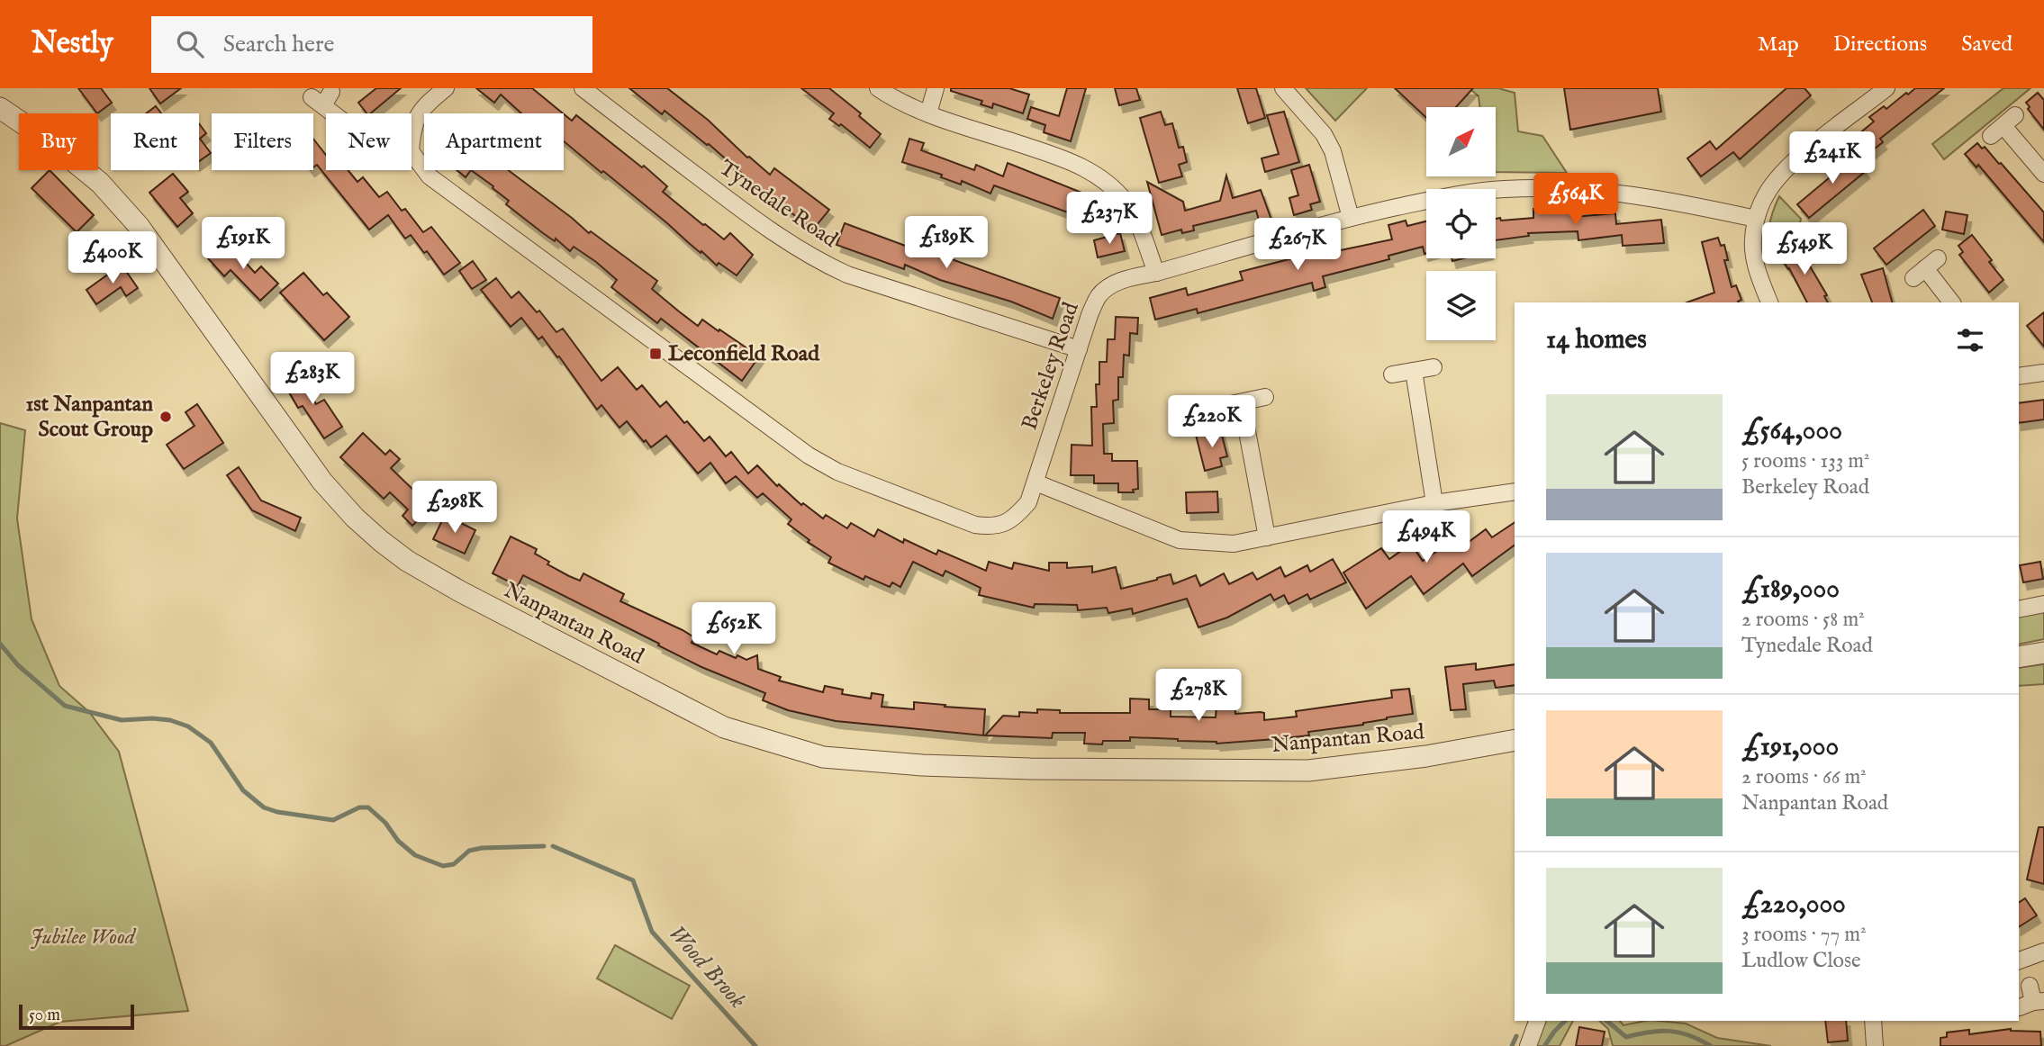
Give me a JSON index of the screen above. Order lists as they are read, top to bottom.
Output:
{
  "streets": {
    "street": ["Tynedale Road", "Berkeley Road", "Nanpantan Road"]
  },
  "crossings": [
    ["Tynedale Road", "Berkeley Road"]
  ],
  "water": ["Wood Brook"],
  "parks": ["Jubilee Wood"],
  "places": {
    "transit": ["Leconfield Road"],
    "other": ["1st Nanpantan Scout Group"]
  },
  "scale_bar": "50 m",
  "north": "top right",
  "page": {
    "header": "Nestly",
    "search": "Search here",
    "nav": ["Map", "Directions", "Saved"],
    "chip": [
      "Buy",
      "Rent",
      "Filters",
      "New",
      "Apartment"
    ],
    "price": [
      "£241K",
      "£564K",
      "£237K",
      "£189K",
      "£191K",
      "£267K",
      "£549K",
      "£400K",
      "£283K",
      "£220K",
      "£298K",
      "£494K",
      "£652K",
      "£278K"
    ],
    "heading": "14 homes",
    "list": [
      {
        "name": "£564,000",
        "note": "5 rooms · 133 m² · Berkeley Road"
      },
      {
        "name": "£189,000",
        "note": "2 rooms · 58 m² · Tynedale Road"
      },
      {
        "name": "£191,000",
        "note": "2 rooms · 66 m² · Nanpantan Road"
      },
      {
        "name": "£220,000",
        "note": "3 rooms · 77 m² · Ludlow Close"
      }
    ],
    "scale": "50 m"
  }
}
